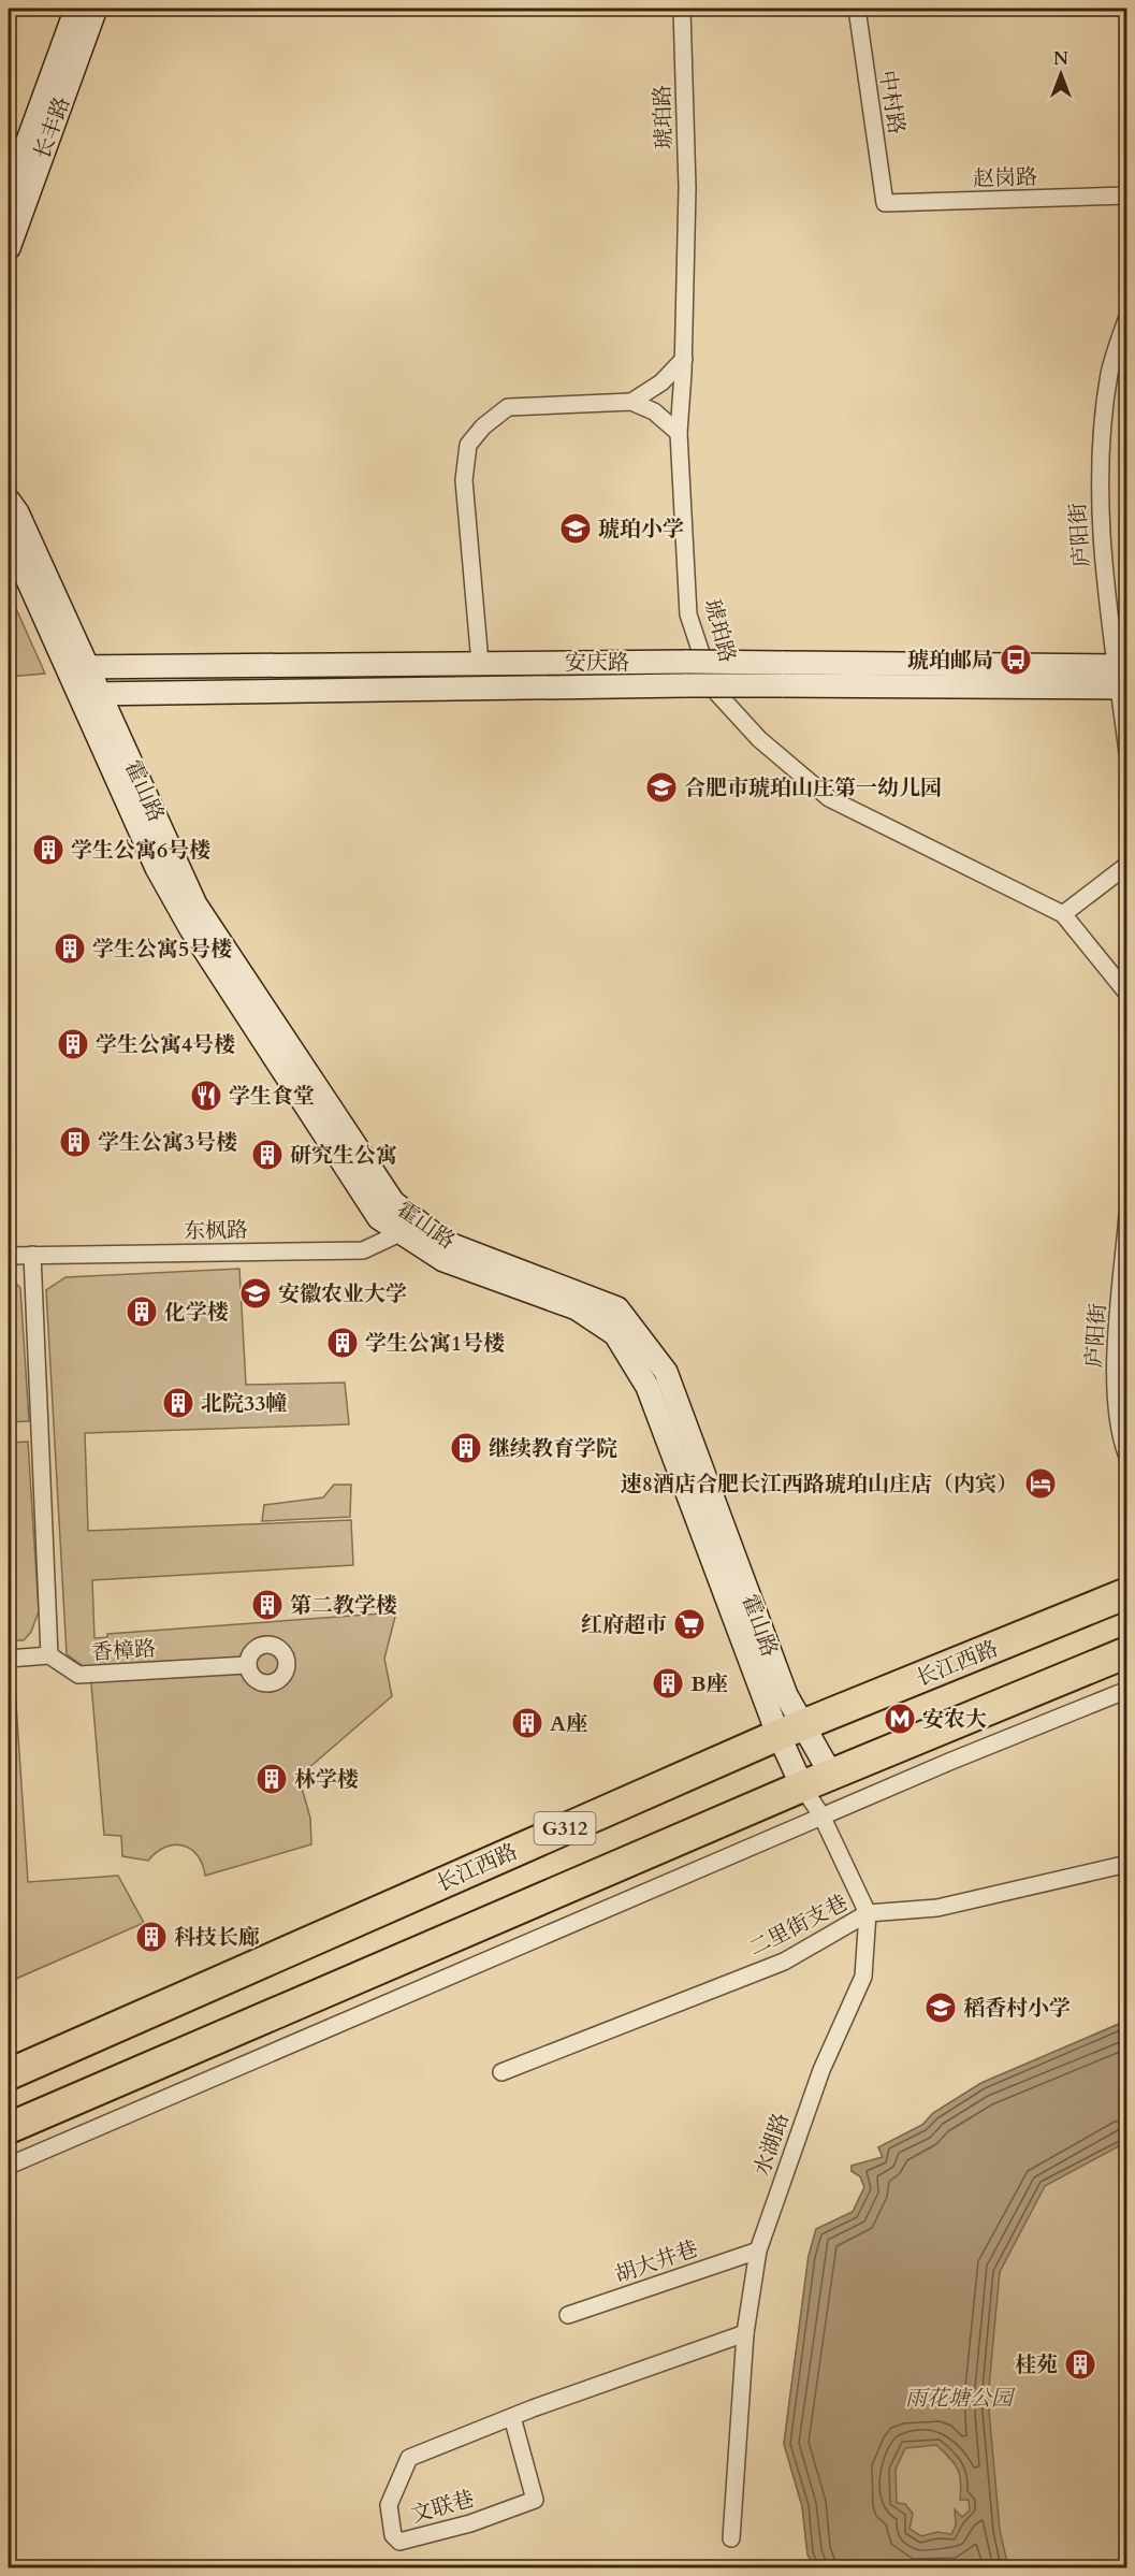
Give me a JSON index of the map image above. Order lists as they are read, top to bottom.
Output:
{
  "streets": {
    "highway": ["长江西路", "G312"],
    "main road": ["长丰路", "安庆路", "霍山路"],
    "street": [
      "中村路",
      "琥珀路",
      "赵岗路",
      "庐阳街",
      "东枫路",
      "香樟路",
      "二里街支巷",
      "水湖路",
      "胡大井巷",
      "文联巷"
    ]
  },
  "crossings": [
    ["中村路", "赵岗路"],
    ["庐阳街", "安庆路"],
    ["安庆路", "霍山路"],
    ["霍山路", "东枫路"],
    ["霍山路", "长江西路"],
    ["霍山路", "G312"],
    ["霍山路", "水湖路"],
    ["G312", "水湖路"],
    ["二里街支巷", "水湖路"],
    ["水湖路", "胡大井巷"],
    ["水湖路", "文联巷"]
  ],
  "parks": ["雨花塘公园"],
  "places": {
    "school or university": [
      "琥珀小学",
      "合肥市琥珀山庄第一幼儿园",
      "安徽农业大学",
      "稻香村小学"
    ],
    "bus stop": ["琥珀邮局"],
    "building": [
      "学生公寓6号楼",
      "学生公寓5号楼",
      "学生公寓4号楼",
      "学生公寓3号楼",
      "研究生公寓",
      "化学楼",
      "学生公寓1号楼",
      "北院33幢",
      "继续教育学院",
      "第二教学楼",
      "B座",
      "A座",
      "林学楼",
      "科技长廊",
      "桂苑"
    ],
    "restaurant": ["学生食堂"],
    "hotel": ["速8酒店合肥长江西路琥珀山庄店（内宾）"],
    "supermarket": ["红府超市"],
    "metro station": ["安农大"]
  },
  "north": "top"
}
